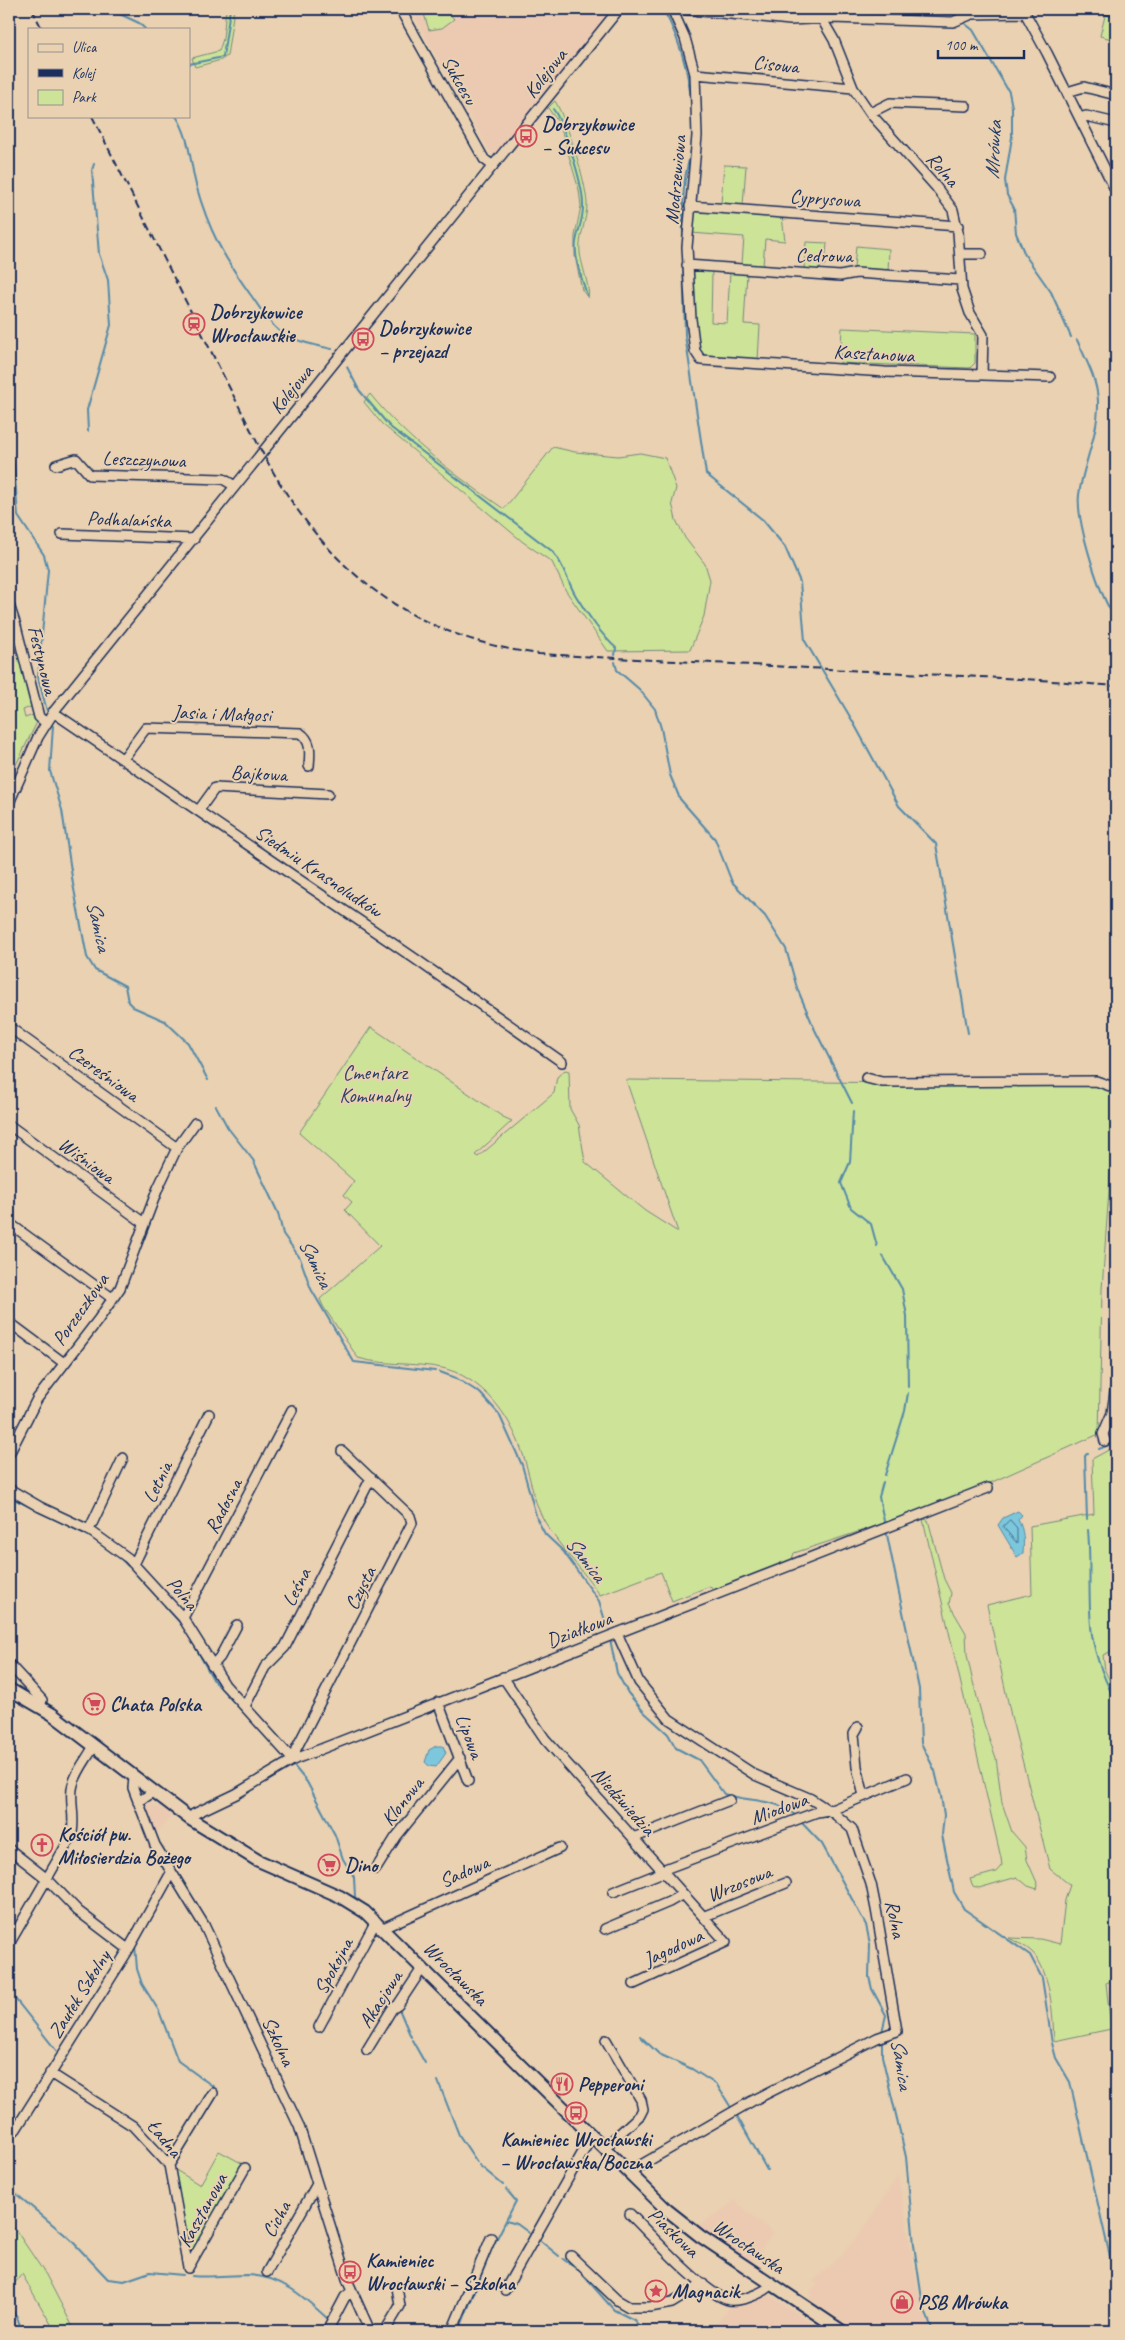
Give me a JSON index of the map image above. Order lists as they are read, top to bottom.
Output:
{
  "streets": {
    "main road": ["Wrocławska"],
    "street": [
      "Cisowa",
      "Kolejowa",
      "Sukcesu",
      "Rolna",
      "Modrzewiowa",
      "Cyprysowa",
      "Cedrowa",
      "Kasztanowa",
      "Leszczynowa",
      "Podhalańska",
      "Festynowa",
      "Jasia i Małgosi",
      "Bajkowa",
      "Siedmiu Krasnoludków",
      "Czereśniowa",
      "Wiśniowa",
      "Porzeczkowa",
      "Letnia",
      "Radosna",
      "Leśna",
      "Czysta",
      "Polna",
      "Działkowa",
      "Lipowa",
      "Klonowa",
      "Niedźwiedzia",
      "Miodowa",
      "Sadowa",
      "Wrzosowa",
      "Jagodowa",
      "Spokojna",
      "Zaułek Szkolny",
      "Akacjowa",
      "Szkolna",
      "Ładna",
      "Cicha",
      "Piaskowa"
    ]
  },
  "crossings": [
    ["Cisowa", "Rolna"],
    ["Cisowa", "Modrzewiowa"],
    ["Kolejowa", "Sukcesu"],
    ["Kolejowa", "Leszczynowa"],
    ["Kolejowa", "Podhalańska"],
    ["Kolejowa", "Festynowa"],
    ["Kolejowa", "Siedmiu Krasnoludków"],
    ["Rolna", "Cyprysowa"],
    ["Rolna", "Cedrowa"],
    ["Rolna", "Kasztanowa"],
    ["Rolna", "Działkowa"],
    ["Rolna", "Miodowa"],
    ["Rolna", "Wrocławska"],
    ["Modrzewiowa", "Cyprysowa"],
    ["Modrzewiowa", "Cedrowa"],
    ["Modrzewiowa", "Kasztanowa"],
    ["Kasztanowa", "Ładna"],
    ["Jasia i Małgosi", "Siedmiu Krasnoludków"],
    ["Bajkowa", "Siedmiu Krasnoludków"],
    ["Czereśniowa", "Porzeczkowa"],
    ["Wiśniowa", "Porzeczkowa"],
    ["Letnia", "Polna"],
    ["Radosna", "Polna"],
    ["Leśna", "Czysta"],
    ["Leśna", "Polna"],
    ["Czysta", "Polna"],
    ["Czysta", "Działkowa"],
    ["Polna", "Działkowa"],
    ["Działkowa", "Lipowa"],
    ["Działkowa", "Niedźwiedzia"],
    ["Działkowa", "Wrocławska"],
    ["Lipowa", "Klonowa"],
    ["Niedźwiedzia", "Miodowa"],
    ["Niedźwiedzia", "Wrzosowa"],
    ["Niedźwiedzia", "Jagodowa"],
    ["Sadowa", "Spokojna"],
    ["Sadowa", "Wrocławska"],
    ["Spokojna", "Wrocławska"],
    ["Wrocławska", "Akacjowa"],
    ["Wrocławska", "Szkolna"],
    ["Wrocławska", "Piaskowa"],
    ["Zaułek Szkolny", "Szkolna"],
    ["Zaułek Szkolny", "Ładna"],
    ["Szkolna", "Cicha"]
  ],
  "water": ["Mrówka", "Samica"],
  "parks": ["Cmentarz Komunalny"],
  "places": {
    "bus stop": [
      "Dobrzykowice – Sukcesu",
      "Dobrzykowice – przejazd",
      "Kamieniec Wrocławski – Wrocławska/Boczna",
      "Kamieniec Wrocławski – Szkolna"
    ],
    "station": ["Dobrzykowice Wrocławskie"],
    "supermarket": ["Chata Polska", "Dino"],
    "church": ["Kościół pw. Miłosierdzia Bożego"],
    "restaurant": ["Pepperoni"],
    "place": ["Magnacik"],
    "shop": ["PSB Mrówka"]
  },
  "legend": ["Ulica", "Kolej", "Park"],
  "scale_bar": "100 m"
}
